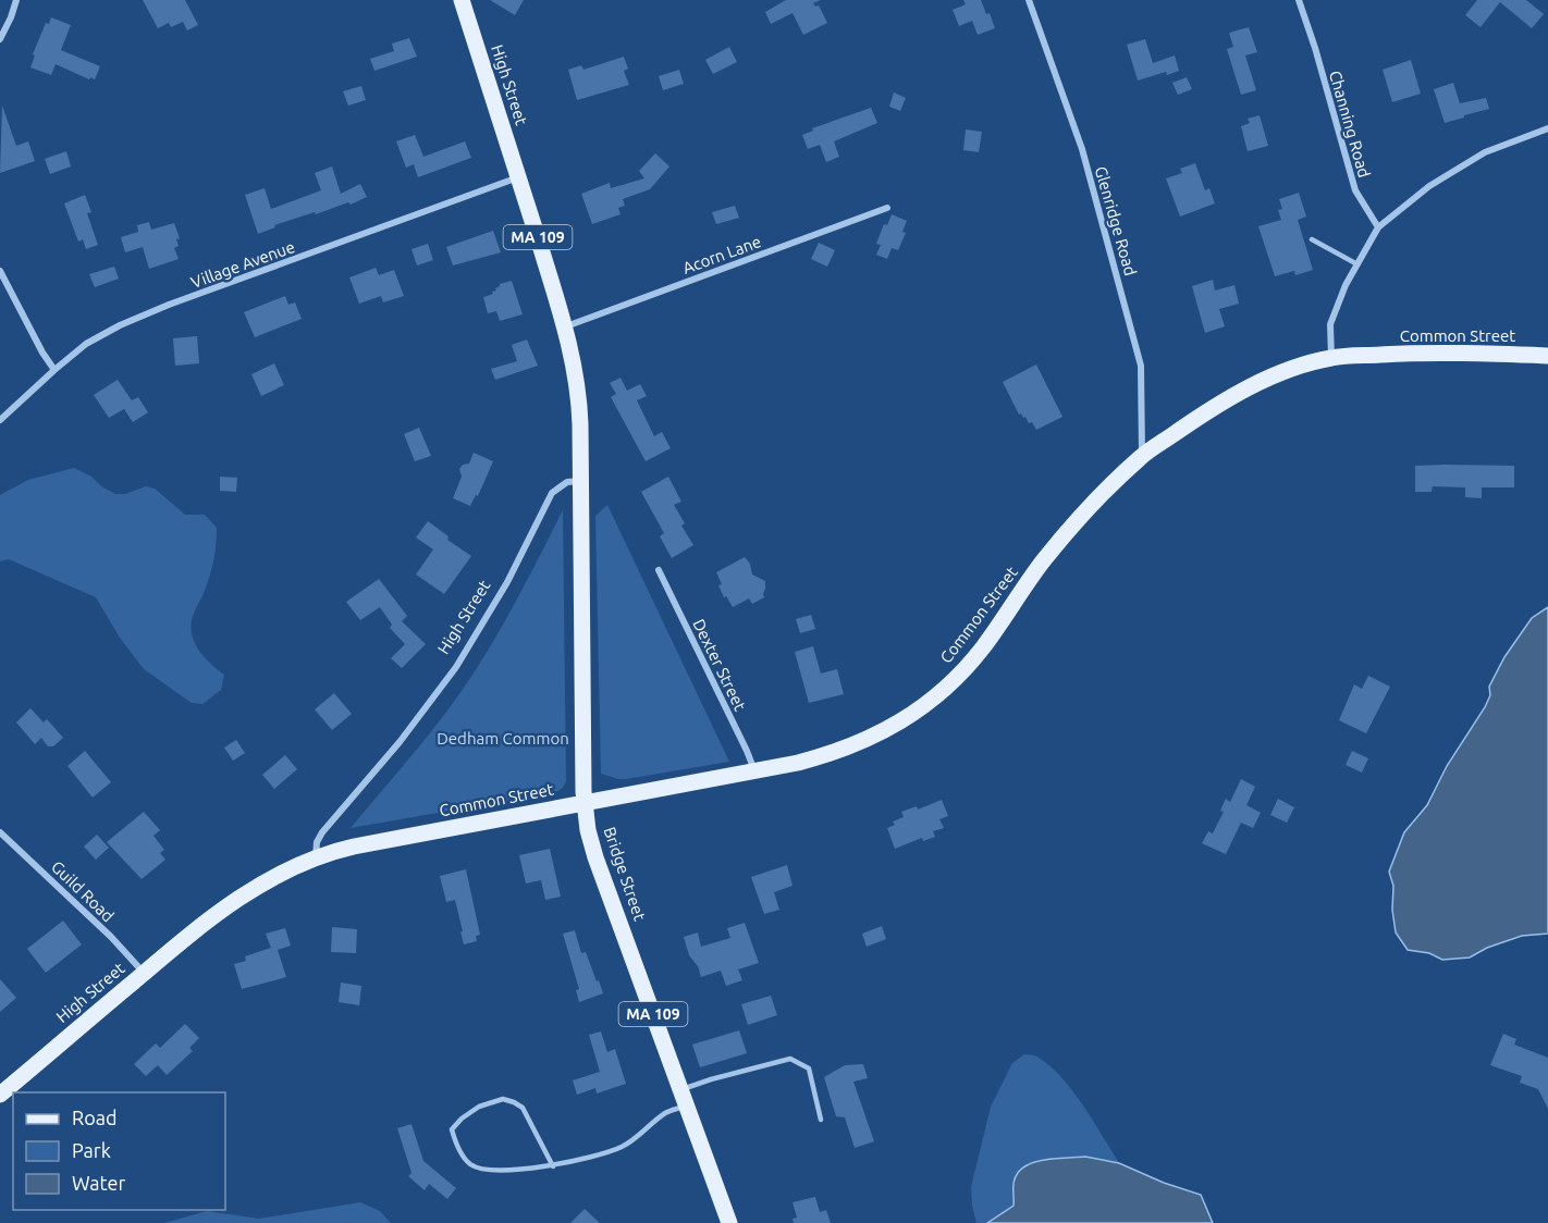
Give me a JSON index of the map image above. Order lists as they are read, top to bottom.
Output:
{
  "streets": {
    "main road": [
      "High Street",
      "MA 109",
      "Common Street",
      "Bridge Street"
    ],
    "street": [
      "Channing Road",
      "Glenridge Road",
      "Acorn Lane",
      "Village Avenue",
      "Dexter Street",
      "Guild Road"
    ]
  },
  "crossings": [
    ["High Street", "Acorn Lane"],
    ["High Street", "Village Avenue"],
    ["High Street", "Common Street"],
    ["High Street", "Bridge Street"],
    ["High Street", "Guild Road"],
    ["Glenridge Road", "Common Street"],
    ["Common Street", "Dexter Street"],
    ["Common Street", "Bridge Street"]
  ],
  "parks": ["Dedham Common"],
  "legend": ["Road", "Park", "Water"]
}
